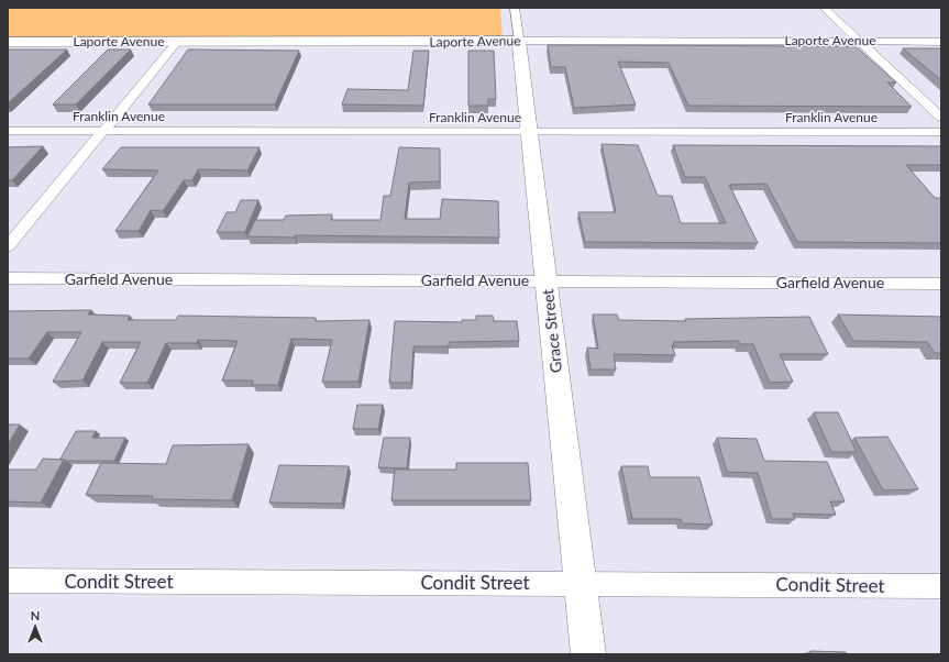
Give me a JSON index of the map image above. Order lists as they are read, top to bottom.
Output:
{
  "streets": {
    "street": [
      "Laporte Avenue",
      "Franklin Avenue",
      "Garfield Avenue",
      "Grace Street",
      "Condit Street"
    ]
  },
  "crossings": [
    ["Laporte Avenue", "Grace Street"],
    ["Franklin Avenue", "Grace Street"],
    ["Garfield Avenue", "Grace Street"],
    ["Grace Street", "Condit Street"]
  ],
  "north": "top"
}
